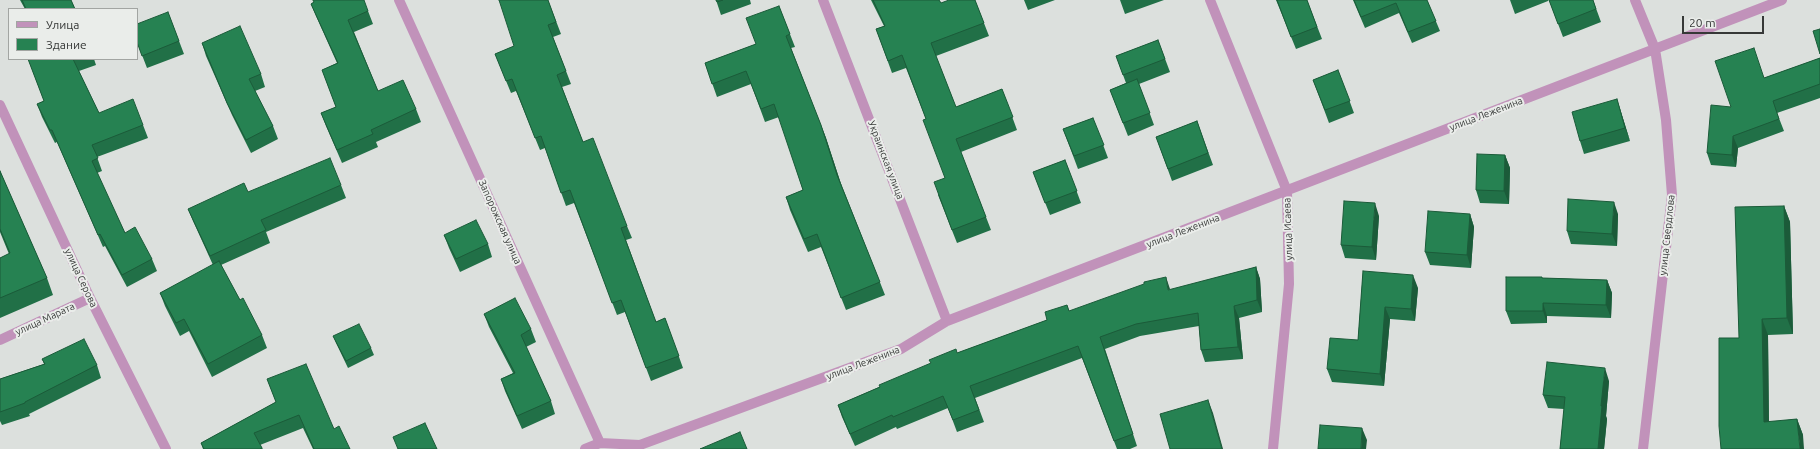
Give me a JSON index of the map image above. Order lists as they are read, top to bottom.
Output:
{
  "streets": {
    "street": [
      "улица Леженина",
      "Украинская улица",
      "Запорожская улица",
      "улица Исаева",
      "улица Свердлова",
      "улица Серова",
      "улица Марата"
    ]
  },
  "crossings": [
    ["улица Леженина", "Украинская улица"],
    ["улица Леженина", "Запорожская улица"],
    ["улица Леженина", "улица Исаева"],
    ["улица Леженина", "улица Свердлова"],
    ["улица Серова", "улица Марата"]
  ],
  "legend": ["Улица", "Здание"],
  "scale_bar": "20 m"
}
